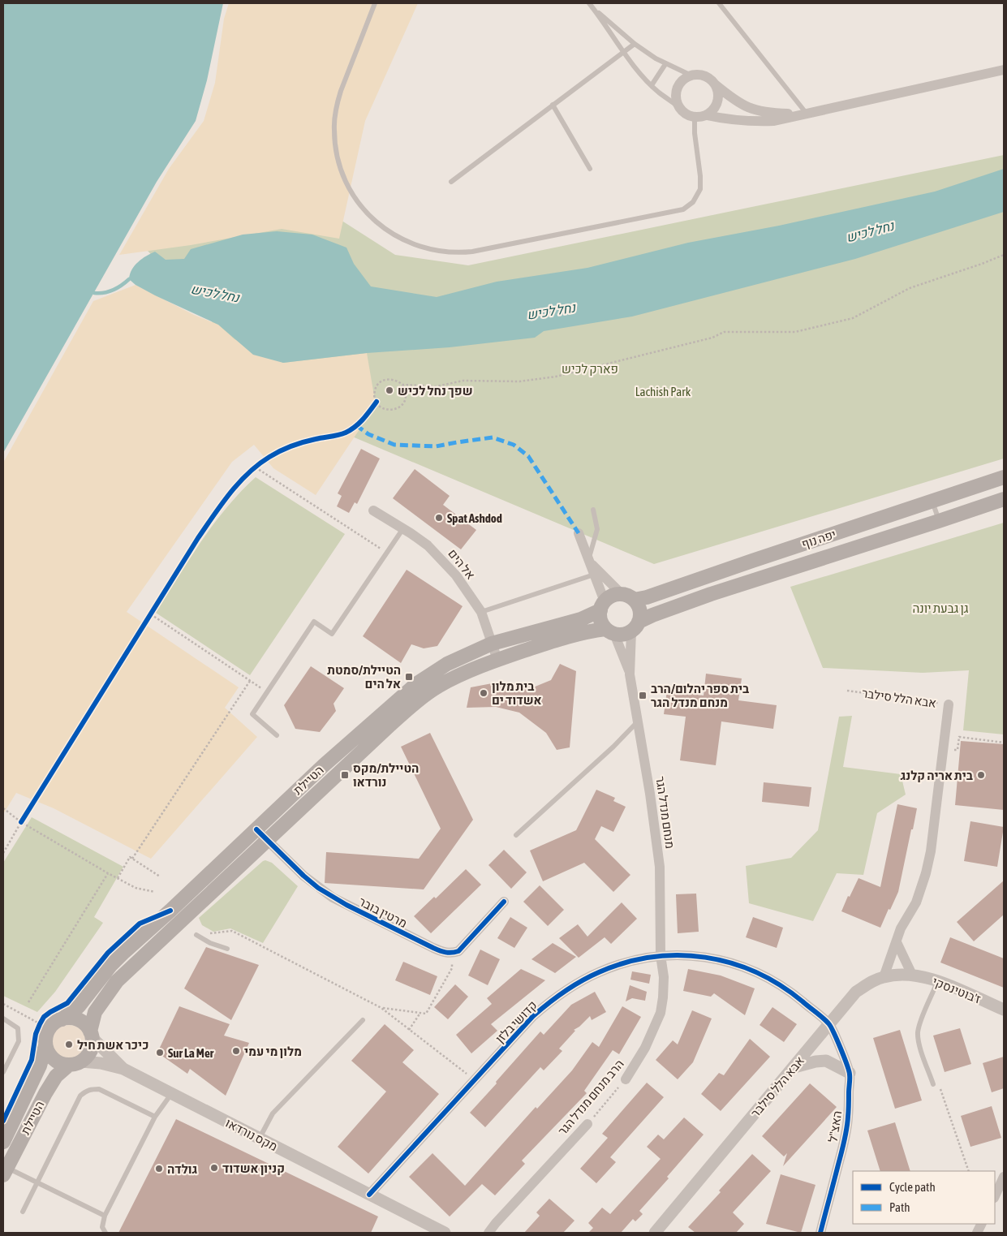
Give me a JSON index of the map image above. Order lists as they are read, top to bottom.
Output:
{
  "streets": {
    "main road": ["יפה נוף", "הטיילת"],
    "street": [
      "אל הים",
      "אבא הלל סילבר",
      "מנחם מנדל הגר",
      "מרטין בובר",
      "ז'בוטינסקי",
      "קדושי בלזן",
      "הרב מנחם מנדל הגר",
      "האצ\"ל",
      "מקס נורדאו"
    ]
  },
  "crossings": [
    ["יפה נוף", "הטיילת"],
    ["אל הים", "הטיילת"],
    ["אבא הלל סילבר", "ז'בוטינסקי"],
    ["אבא הלל סילבר", "קדושי בלזן"],
    ["אבא הלל סילבר", "האצ\"ל"],
    ["הטיילת", "מרטין בובר"],
    ["הטיילת", "מקס נורדאו"],
    ["מנחם מנדל הגר", "קדושי בלזן"],
    ["מנחם מנדל הגר", "הרב מנחם מנדל הגר"],
    ["קדושי בלזן", "הרב מנחם מנדל הגר"],
    ["קדושי בלזן", "האצ\"ל"],
    ["קדושי בלזן", "מקס נורדאו"]
  ],
  "water": ["נחל לכיש"],
  "parks": ["פארק לכיש", "Lachish Park", "גן גבעת יונה"],
  "places": {
    "other": [
      "שפך נחל לכיש",
      "Spat Ashdod",
      "בית מלון אשדוד ים",
      "בית אריה קלנג",
      "כיכר אשת חיל",
      "מלון מי עמי",
      "Sur La Mer",
      "קניון אשדוד",
      "גולדה"
    ],
    "transit": ["הטיילת/סמטת אל הים", "בית ספר יהלום/הרב מנחם מנדל הגר", "הטיילת/מקס נורדאו"]
  },
  "legend": ["Cycle path", "Path"]
}
